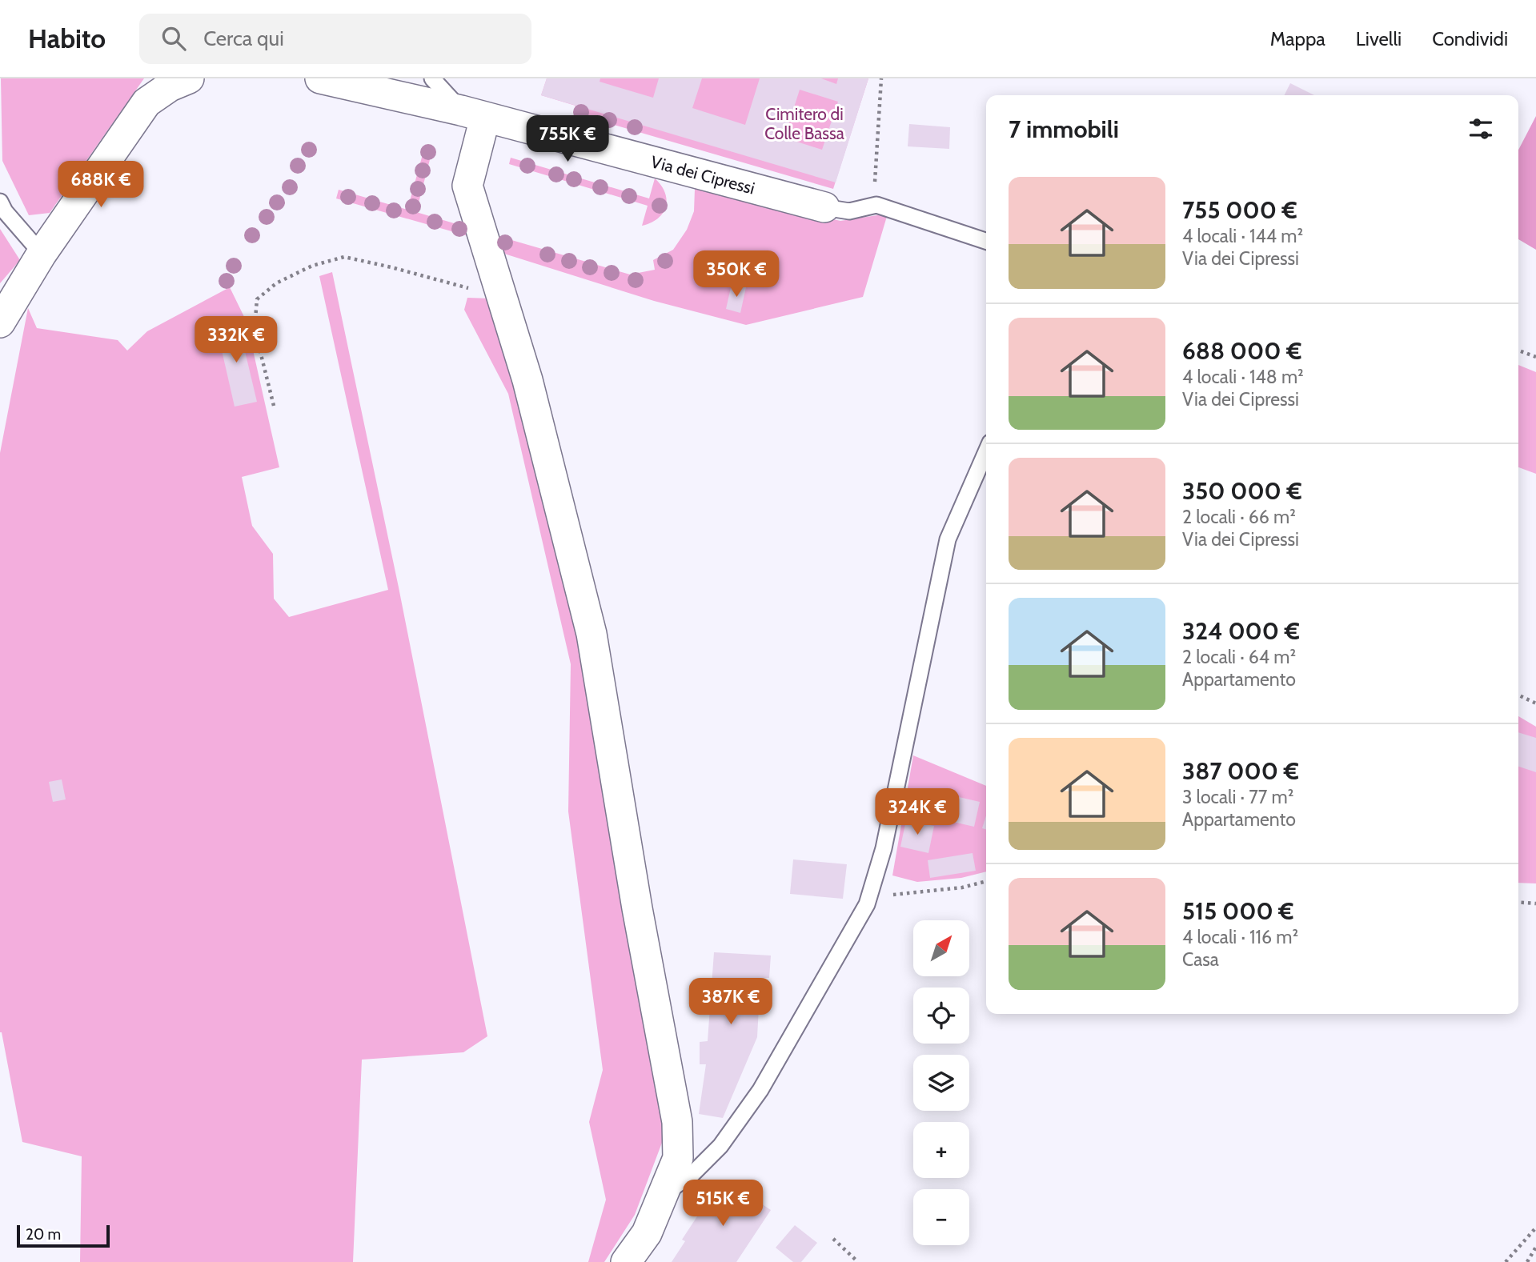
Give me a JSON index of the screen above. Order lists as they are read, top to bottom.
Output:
{
  "streets": {
    "street": ["Via dei Cipressi"]
  },
  "parks": ["Cimitero di Colle Bassa"],
  "scale_bar": "20 m",
  "north": "top right",
  "page": {
    "header": "Habito",
    "search": "Cerca qui",
    "nav": ["Mappa", "Livelli", "Condividi"],
    "heading": "7 immobili",
    "price": [
      "755K €",
      "688K €",
      "350K €",
      "332K €",
      "324K €",
      "387K €",
      "515K €"
    ],
    "list": [
      {
        "name": "755 000 €",
        "note": "4 locali · 144 m² · Via dei Cipressi"
      },
      {
        "name": "688 000 €",
        "note": "4 locali · 148 m² · Via dei Cipressi"
      },
      {
        "name": "350 000 €",
        "note": "2 locali · 66 m² · Via dei Cipressi"
      },
      {
        "name": "324 000 €",
        "note": "2 locali · 64 m² · Appartamento"
      },
      {
        "name": "387 000 €",
        "note": "3 locali · 77 m² · Appartamento"
      },
      {
        "name": "515 000 €",
        "note": "4 locali · 116 m² · Casa"
      }
    ],
    "map_buttons": ["+", "−"],
    "scale": "20 m"
  }
}
